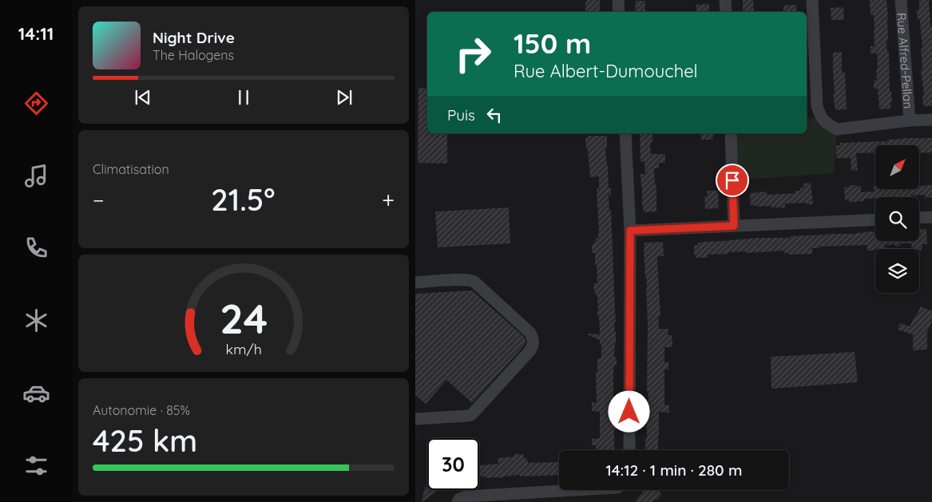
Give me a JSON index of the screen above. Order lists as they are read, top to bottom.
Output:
{
  "streets": {
    "street": ["Rue Alfred-Pellan"]
  },
  "north": "top right",
  "page": {
    "tabs": "14:11",
    "turn": ["150 m", "Rue Albert-Dumouchel"],
    "song": ["Night Drive", "The Halogens"],
    "then": "Puis",
    "tile": [
      "Climatisation",
      ["Autonomie · 85%", "425 km"]
    ],
    "heat": ["−", "21.5°", "+"],
    "limit": "30",
    "trip": "14:12 · 1 min · 280 m",
    "gauge": ["24", "km/h"]
  }
}
